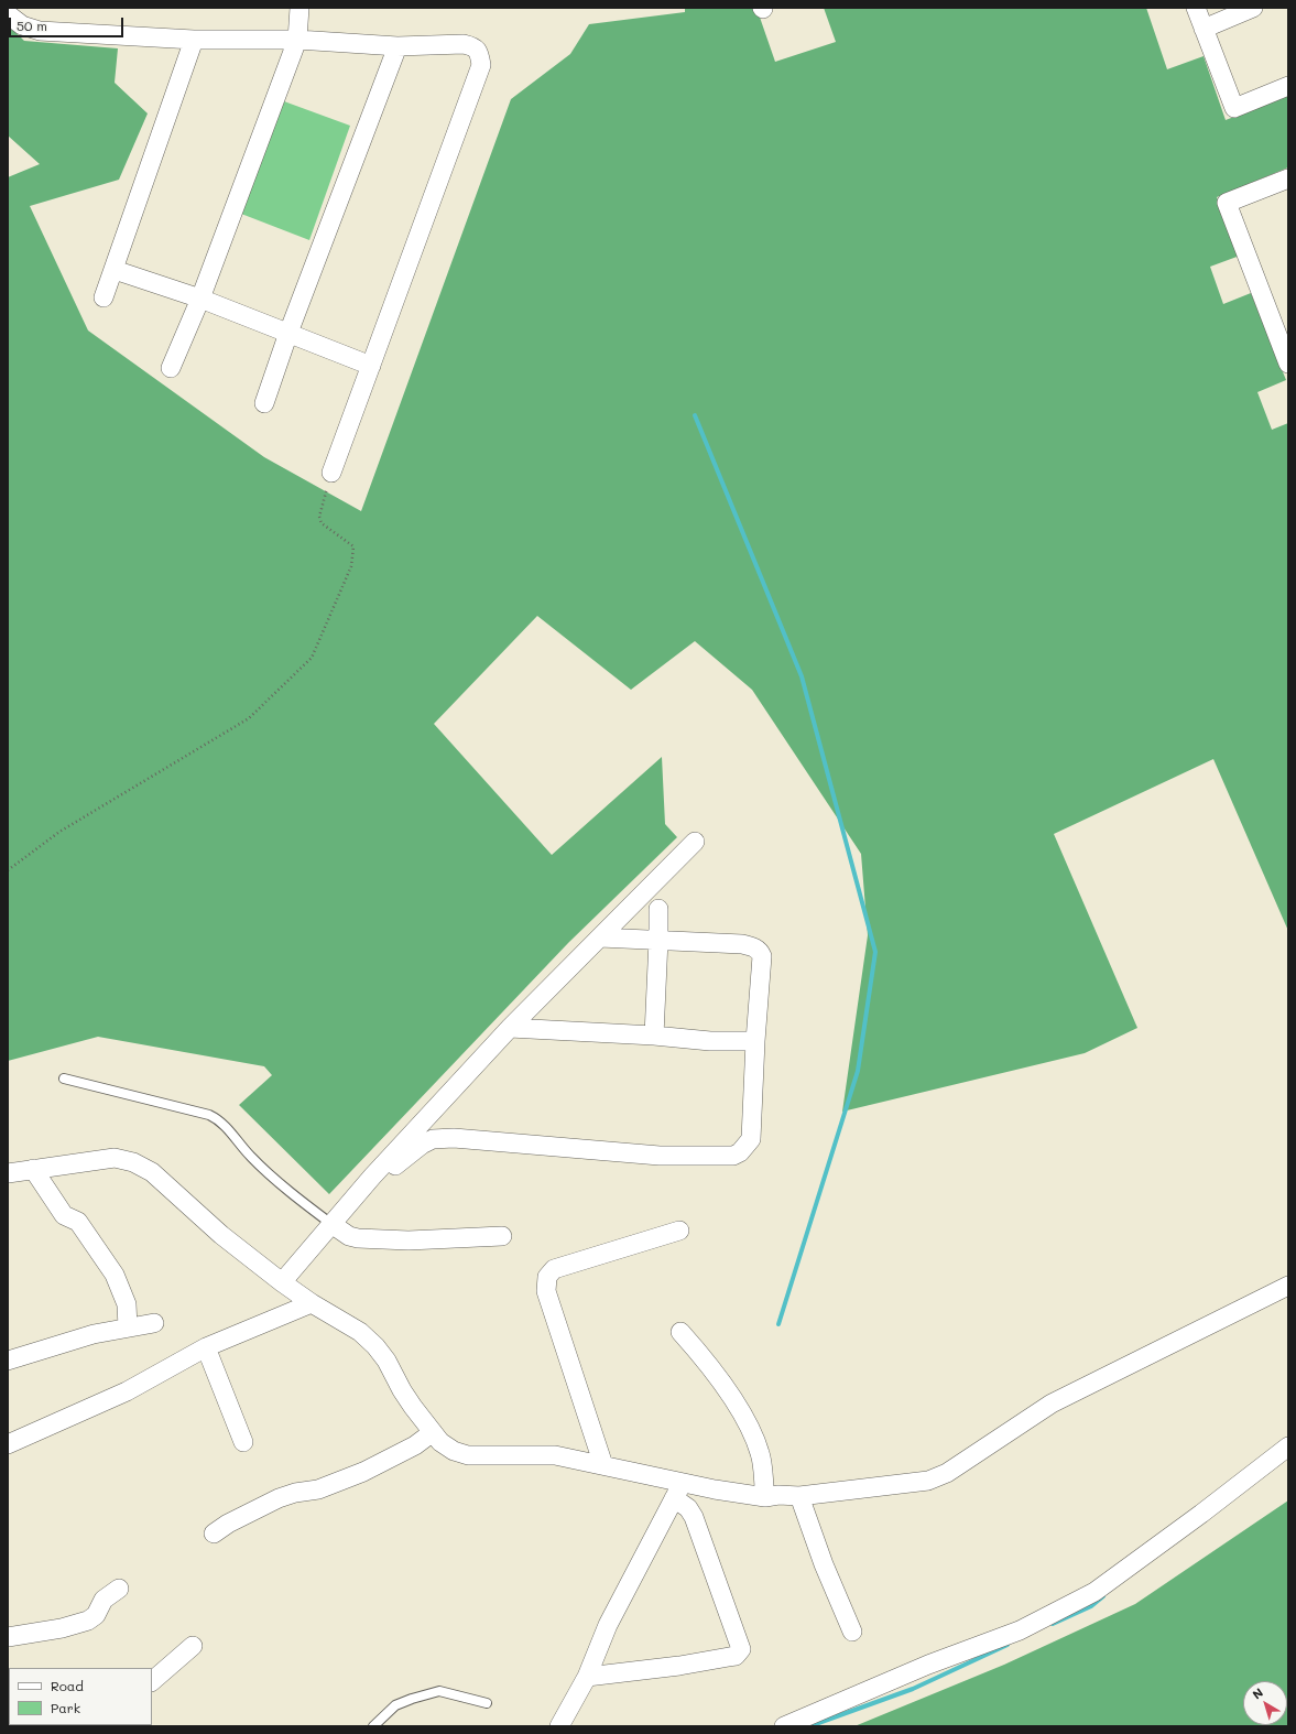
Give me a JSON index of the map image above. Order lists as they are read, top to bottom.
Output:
{
  "legend": ["Road", "Park"],
  "scale_bar": "50 m",
  "north": "top left"
}
